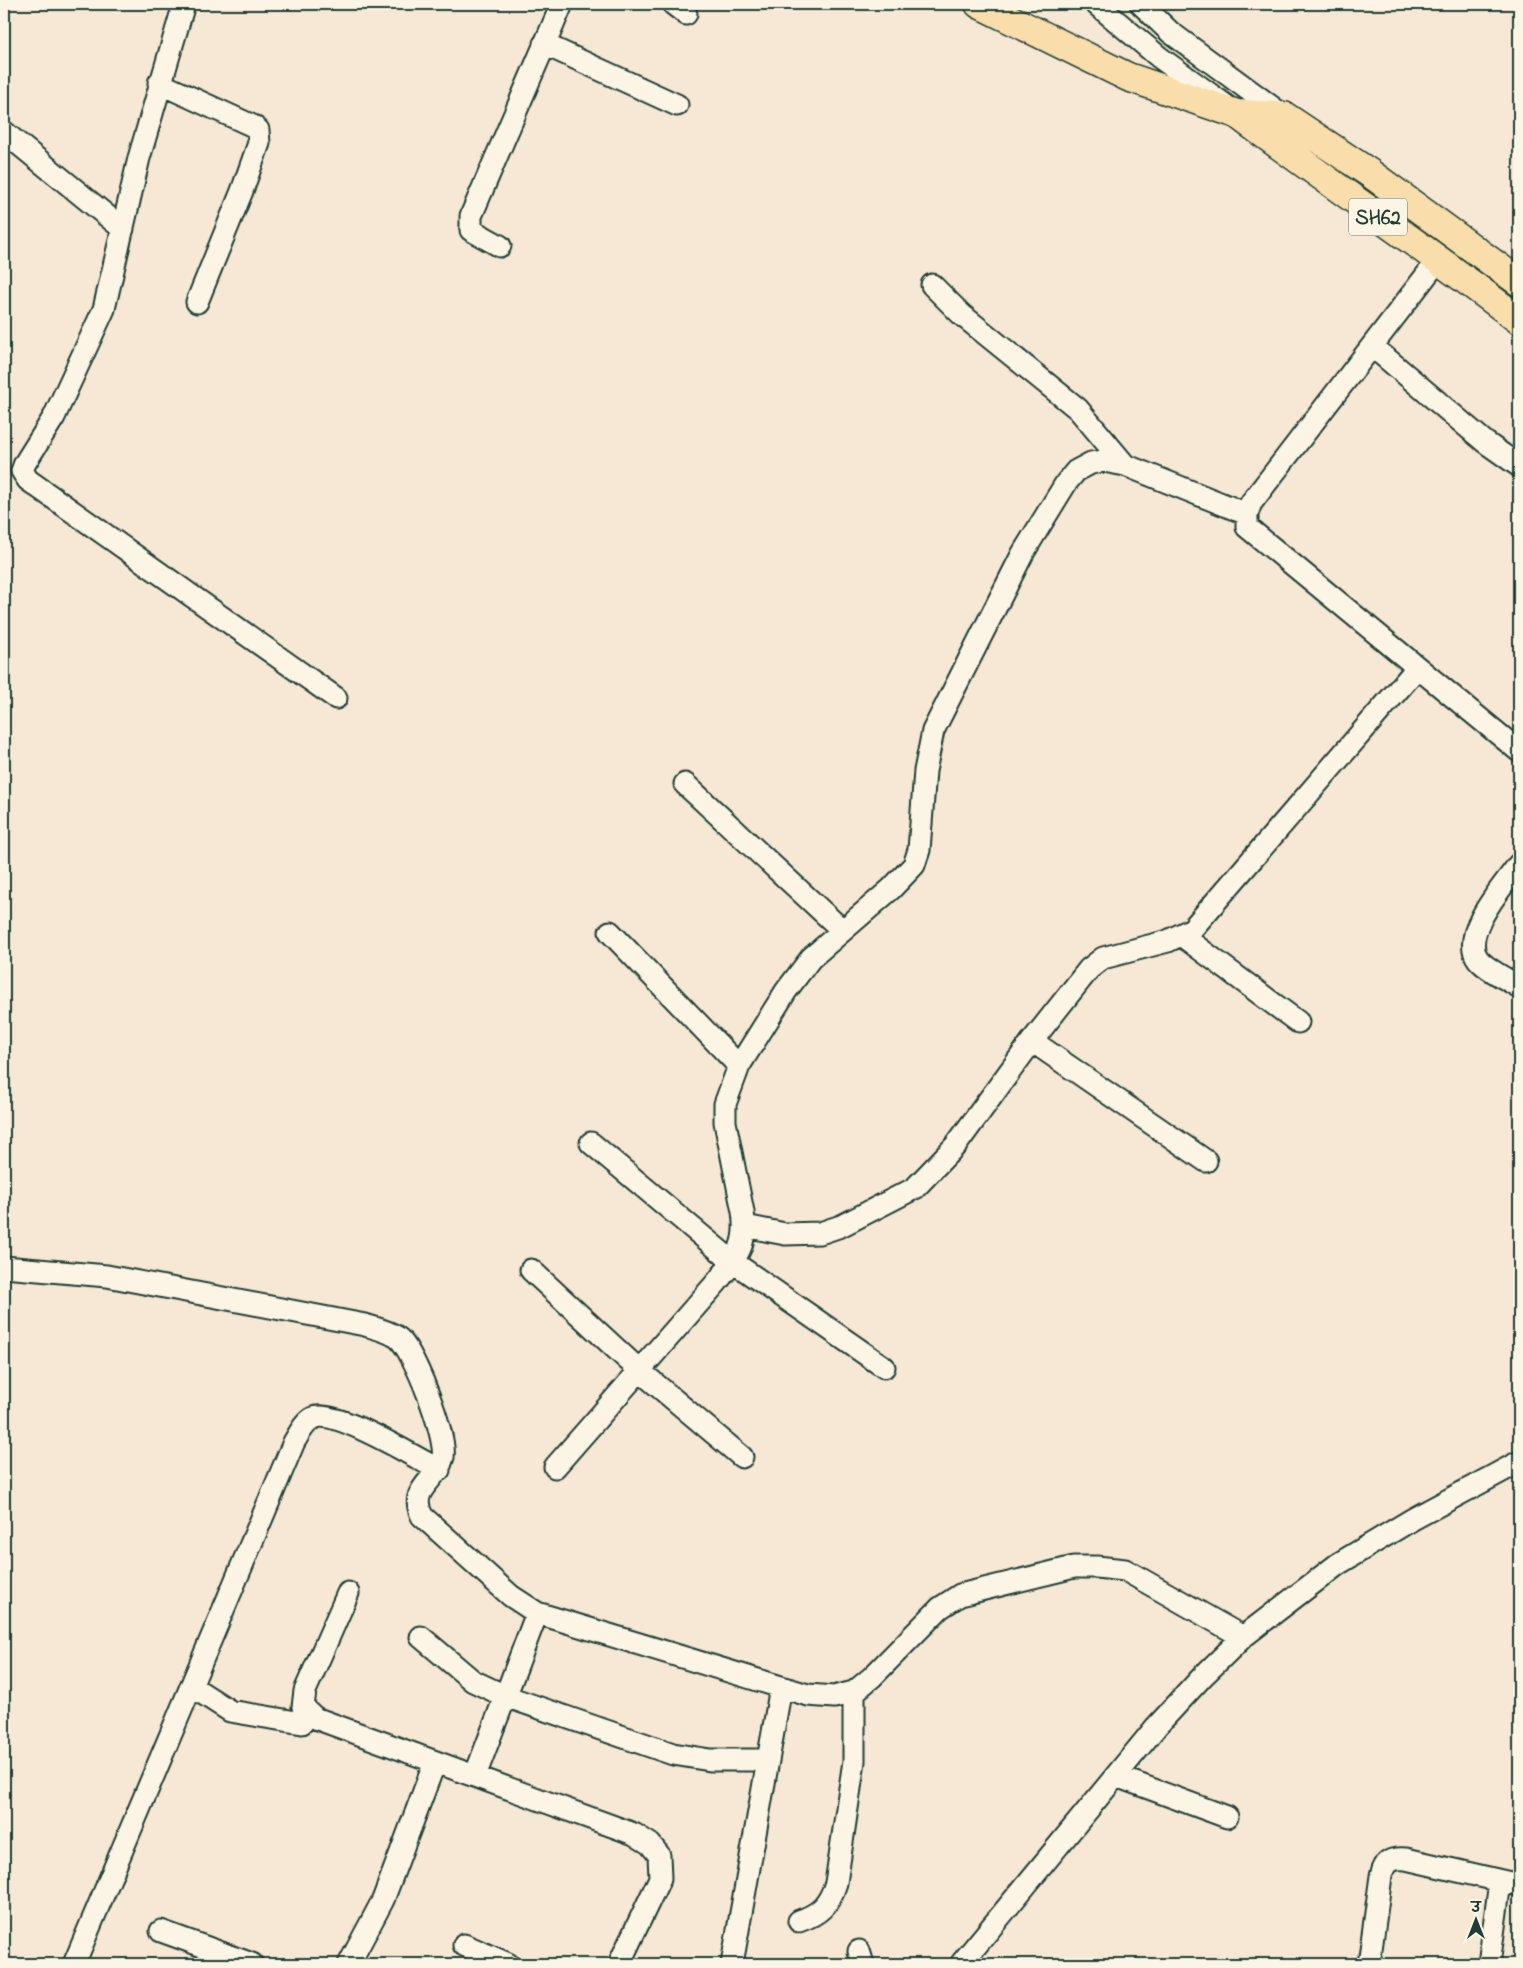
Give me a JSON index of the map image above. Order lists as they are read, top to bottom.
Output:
{
  "streets": {
    "main road": ["SH62"]
  },
  "north": "top"
}
